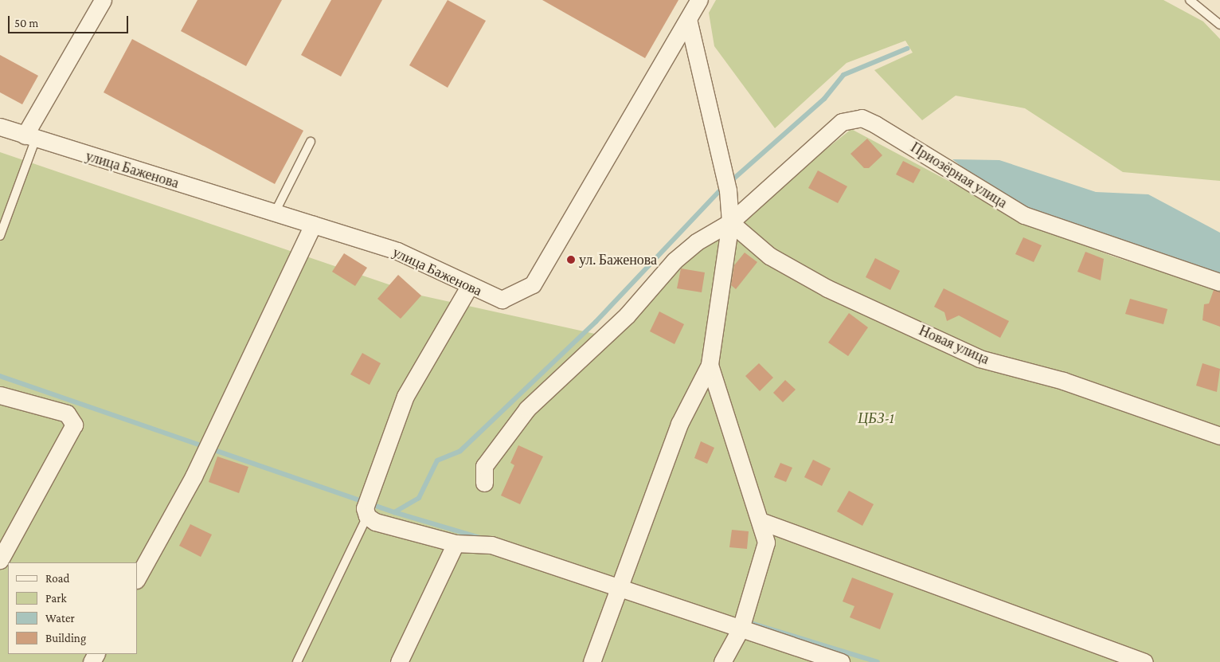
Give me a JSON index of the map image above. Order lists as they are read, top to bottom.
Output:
{
  "streets": {
    "street": ["улица Баженова", "Приозёрная улица", "Новая улица"]
  },
  "crossings": [
    ["Приозёрная улица", "Новая улица"]
  ],
  "parks": ["ЦБЗ-1"],
  "places": ["ул. Баженова"],
  "legend": [
    "Road",
    "Park",
    "Water",
    "Building"
  ],
  "scale_bar": "50 m"
}
